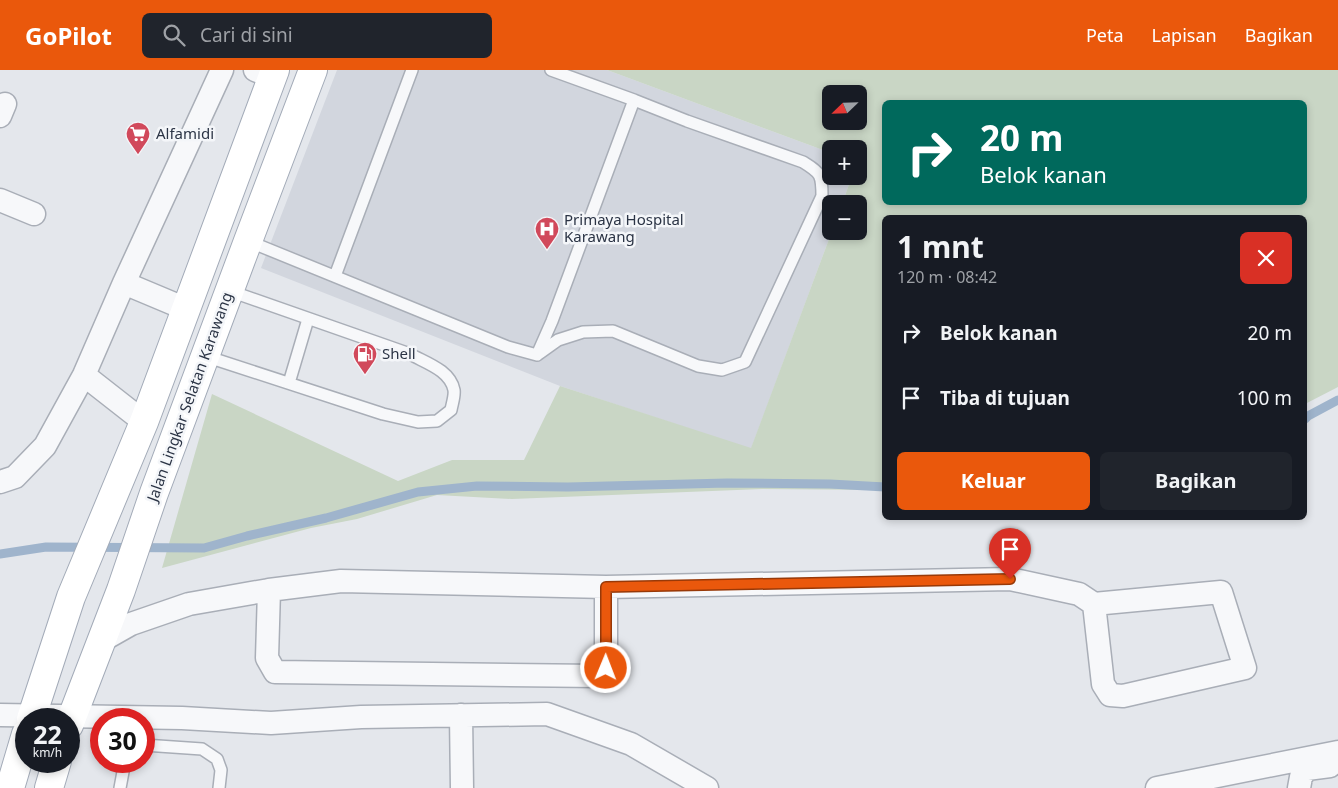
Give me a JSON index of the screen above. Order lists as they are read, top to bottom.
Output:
{
  "streets": {
    "main road": ["Jalan Lingkar Selatan Karawang"]
  },
  "places": {
    "supermarket": ["Alfamidi"],
    "hospital": ["Primaya Hospital Karawang"],
    "fuel station": ["Shell"]
  },
  "north": "bottom left",
  "page": {
    "header": "GoPilot",
    "search": "Cari di sini",
    "nav": ["Peta", "Lapisan", "Bagikan"],
    "map_buttons": ["+", "−"],
    "turn": ["20 m", "Belok kanan"],
    "heading": ["1 mnt", "120 m · 08:42"],
    "list": [
      {
        "name": "Belok kanan",
        "value": "20 m"
      },
      {
        "name": "Tiba di tujuan",
        "value": "100 m"
      }
    ],
    "buttons": ["Keluar", "Bagikan"],
    "speed": "22 km/h",
    "limit": "30"
  }
}
